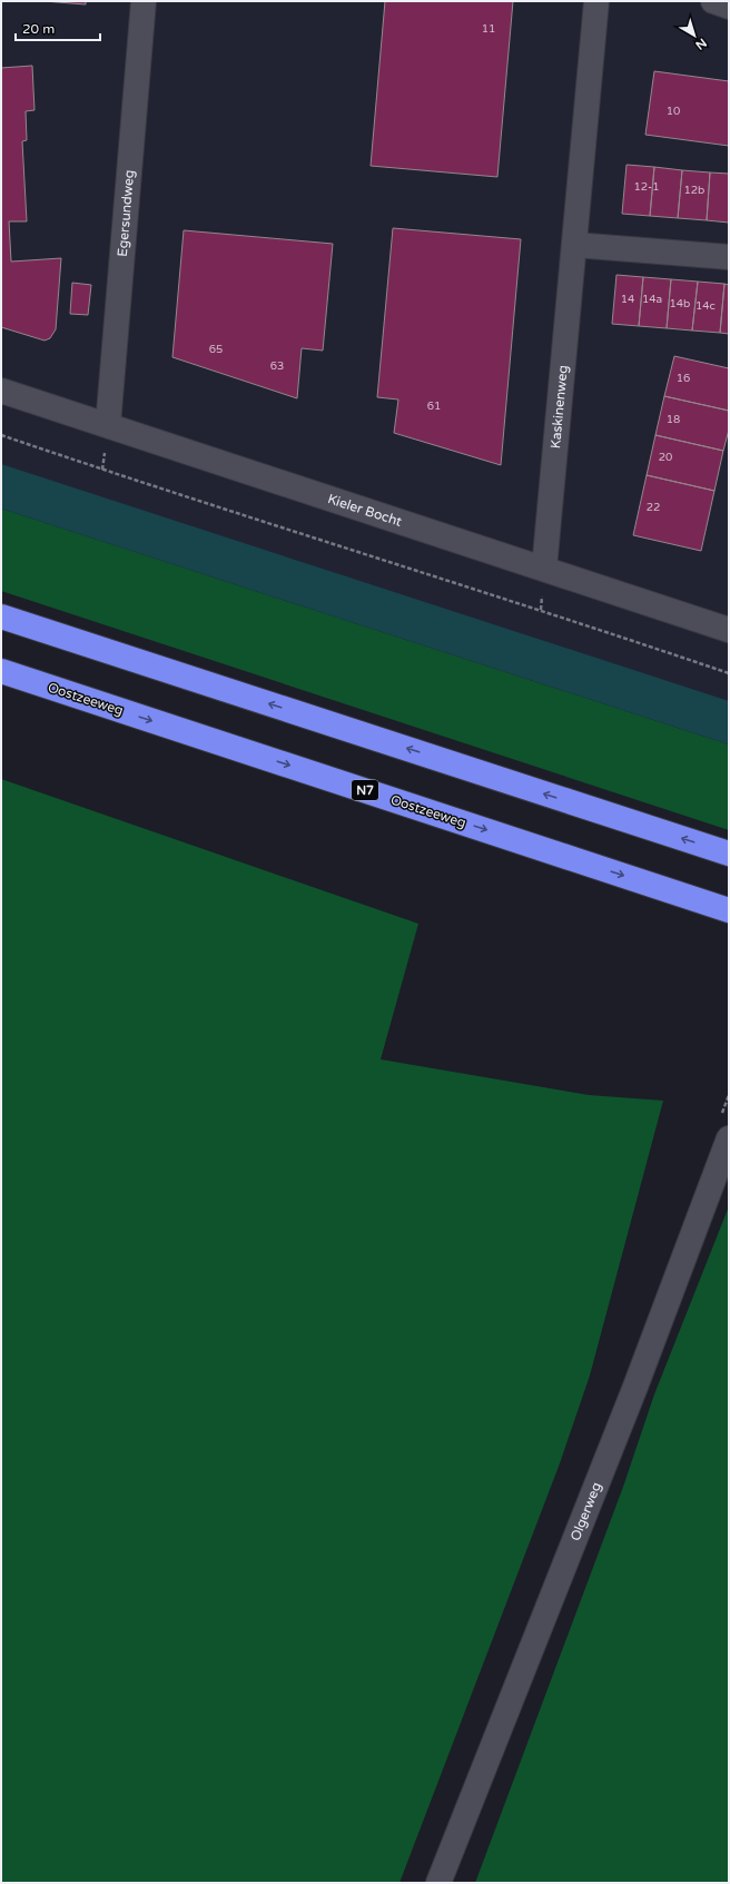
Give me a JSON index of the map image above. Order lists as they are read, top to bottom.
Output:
{
  "streets": {
    "highway": ["Oostzeeweg", "N7"],
    "street": [
      "Egersundweg",
      "Kaskinenweg",
      "Kieler Bocht",
      "Olgerweg"
    ]
  },
  "crossings": [
    ["Egersundweg", "Kieler Bocht"],
    ["Kaskinenweg", "Kieler Bocht"]
  ],
  "house_numbers": [
    "11",
    "10",
    "12-1",
    "12b",
    "14",
    "14a",
    "14b",
    "14c",
    "65",
    "63",
    "16",
    "61",
    "18",
    "20",
    "22"
  ],
  "scale_bar": "20 m",
  "north": "bottom right"
}
